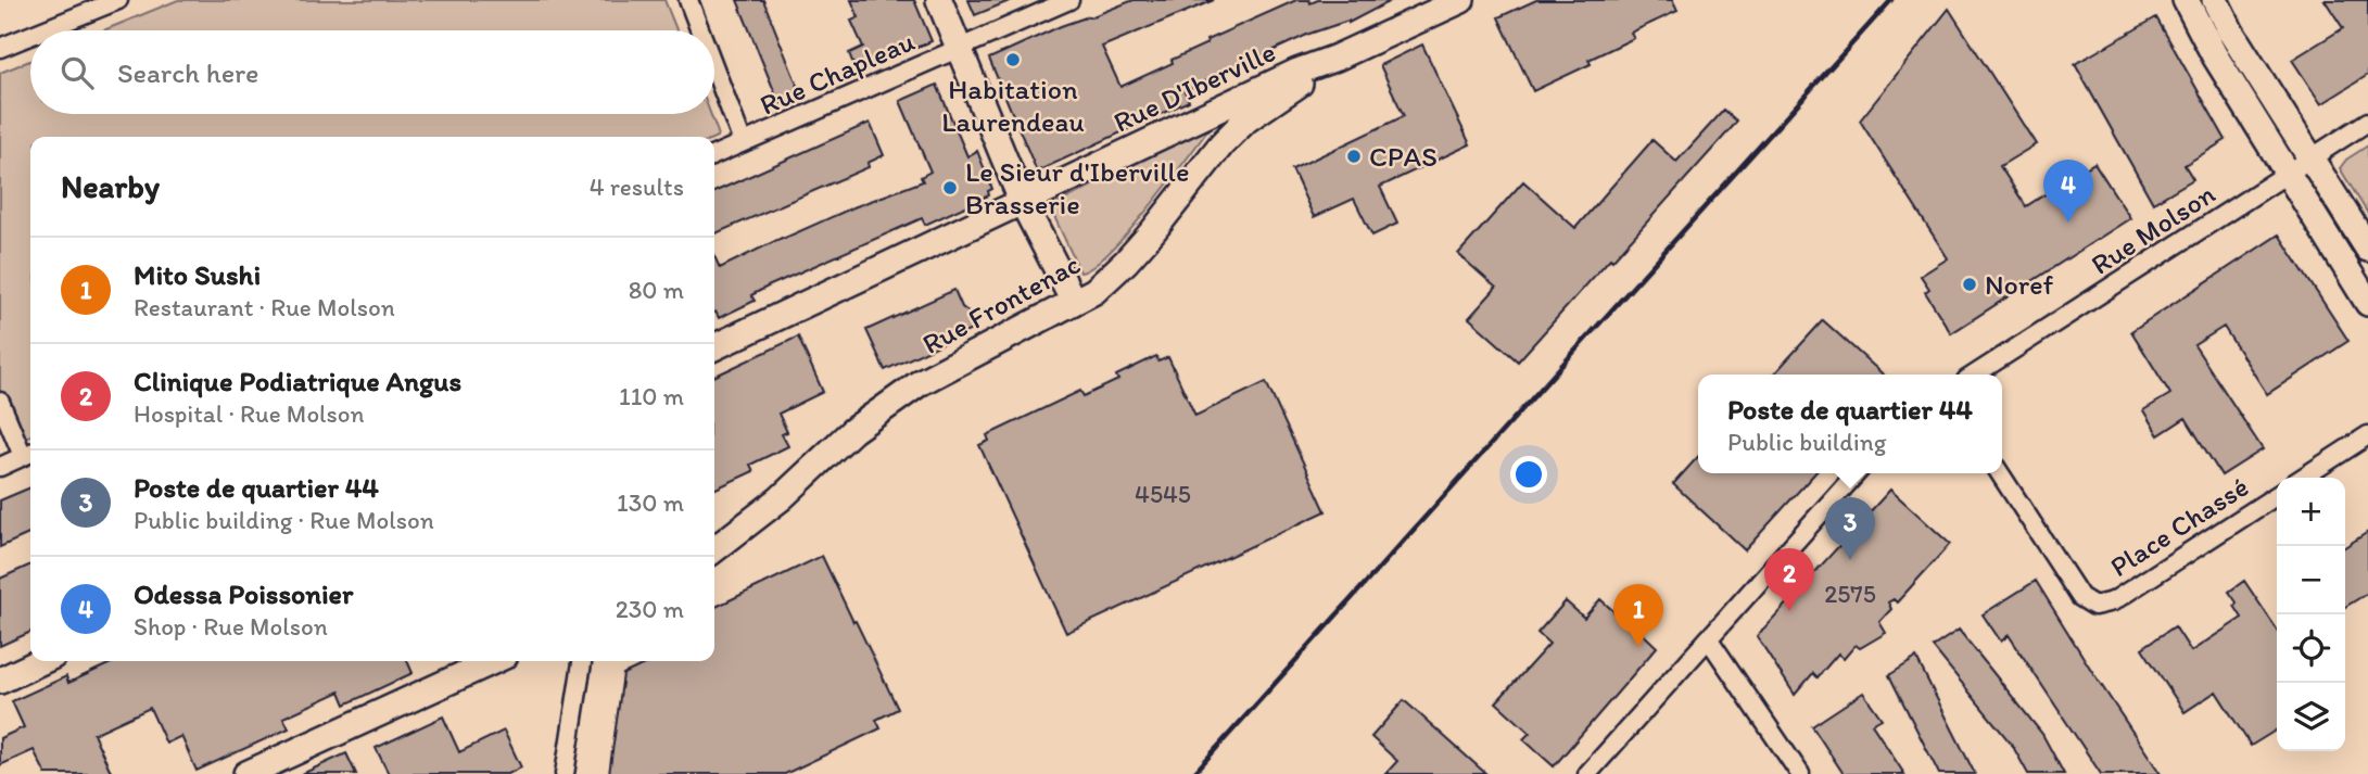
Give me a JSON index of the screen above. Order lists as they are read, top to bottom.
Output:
{
  "streets": {
    "main road": ["Rue D'Iberville", "Rue Frontenac"],
    "street": ["Rue Chapleau", "Rue Molson", "Place Chassé"]
  },
  "crossings": [
    ["Rue D'Iberville", "Rue Frontenac"]
  ],
  "places": [
    "Habitation Laurendeau",
    "CPAS",
    "Le Sieur d'Iberville Brasserie",
    "Noref"
  ],
  "house_numbers": ["4545", "2575"],
  "page": {
    "search": "Search here",
    "heading": ["Nearby", "4 results"],
    "pins": [
      "4",
      "3",
      "2",
      "1"
    ],
    "list": [
      {
        "mark": "1",
        "name": "Mito Sushi",
        "note": "Restaurant · Rue Molson",
        "value": "80 m"
      },
      {
        "mark": "2",
        "name": "Clinique Podiatrique Angus",
        "note": "Hospital · Rue Molson",
        "value": "110 m"
      },
      {
        "mark": "3",
        "name": "Poste de quartier 44",
        "note": "Public building · Rue Molson",
        "value": "130 m"
      },
      {
        "mark": "4",
        "name": "Odessa Poissonier",
        "note": "Shop · Rue Molson",
        "value": "230 m"
      }
    ],
    "popup": ["Poste de quartier 44", "Public building"],
    "map_buttons": ["+", "−"]
  }
}
